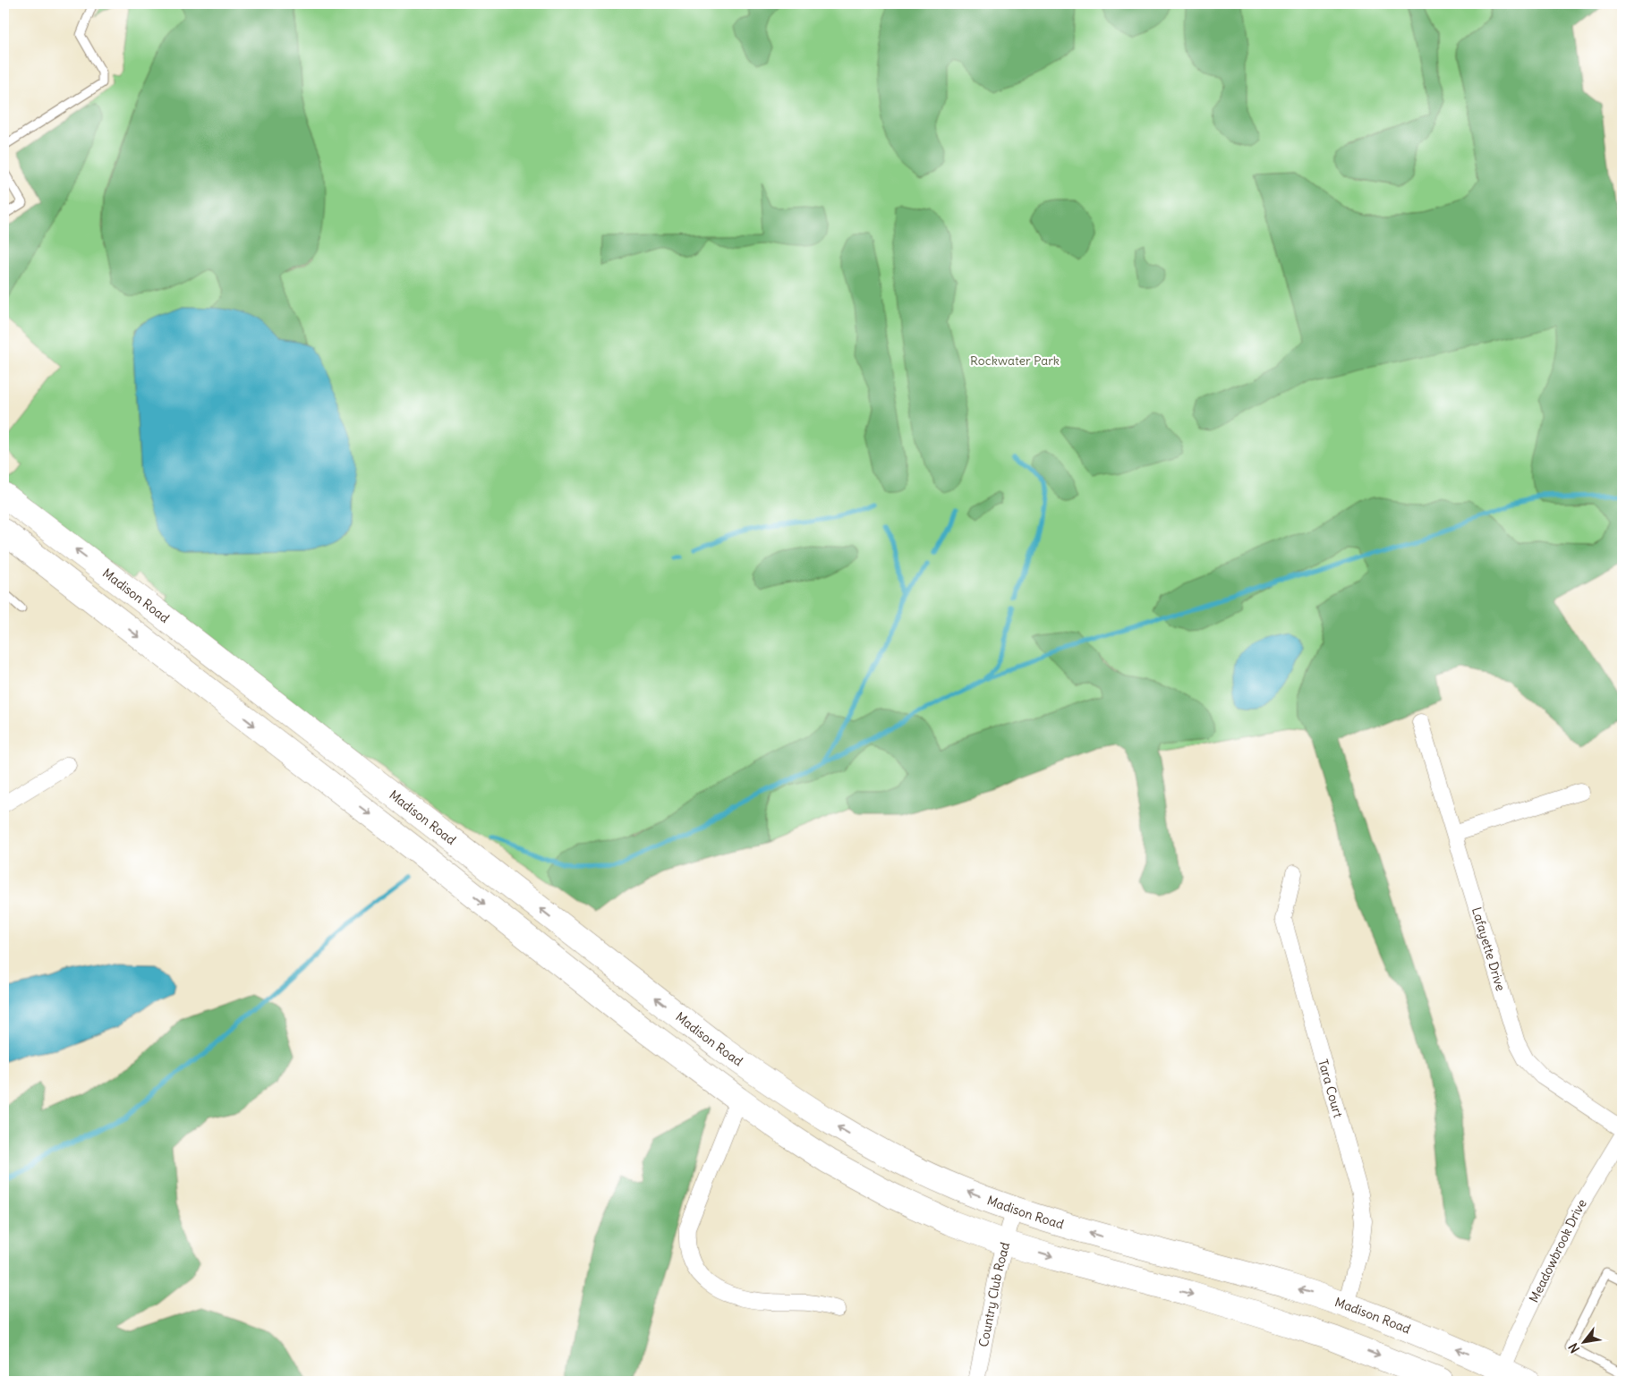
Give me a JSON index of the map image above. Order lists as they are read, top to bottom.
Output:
{
  "streets": {
    "main road": ["Madison Road"],
    "street": [
      "Lafayette Drive",
      "Tara Court",
      "Meadowbrook Drive",
      "Country Club Road"
    ]
  },
  "crossings": [
    ["Madison Road", "Tara Court"],
    ["Madison Road", "Meadowbrook Drive"],
    ["Madison Road", "Country Club Road"]
  ],
  "parks": ["Rockwater Park"],
  "north": "bottom left"
}
